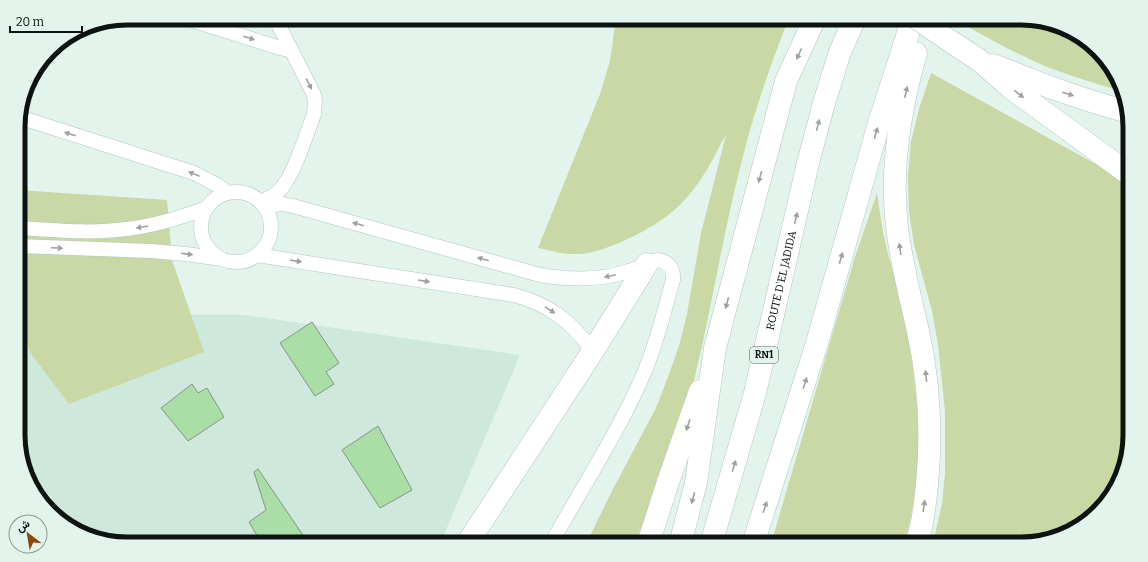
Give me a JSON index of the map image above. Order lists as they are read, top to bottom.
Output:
{
  "streets": {
    "main road": ["ROUTE D'EL JADIDA", "RN1"]
  },
  "scale_bar": "20 m",
  "north": "top left"
}
